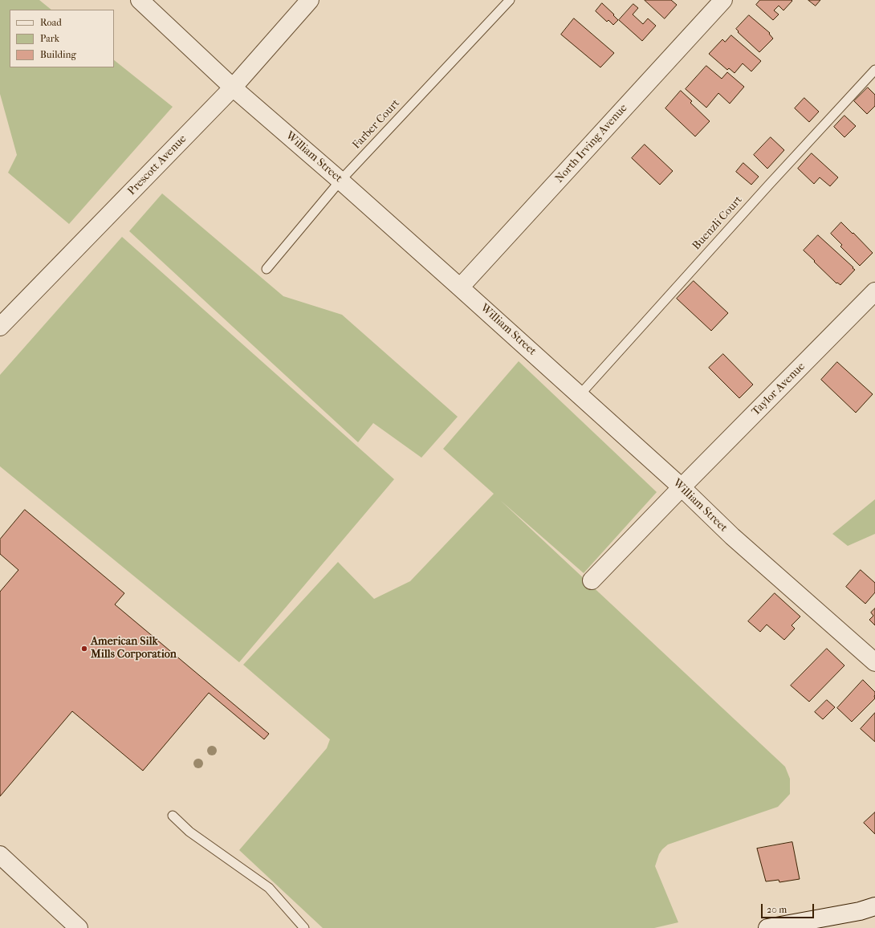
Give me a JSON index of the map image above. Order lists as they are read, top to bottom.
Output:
{
  "streets": {
    "street": [
      "North Irving Avenue",
      "William Street",
      "Prescott Avenue",
      "Taylor Avenue"
    ],
    "lane": ["Farber Court", "Buenzli Court"]
  },
  "crossings": [
    ["Farber Court", "William Street"],
    ["North Irving Avenue", "William Street"],
    ["William Street", "Prescott Avenue"],
    ["William Street", "Buenzli Court"],
    ["William Street", "Taylor Avenue"]
  ],
  "places": ["American Silk Mills Corporation"],
  "legend": ["Road", "Park", "Building"],
  "scale_bar": "20 m"
}
